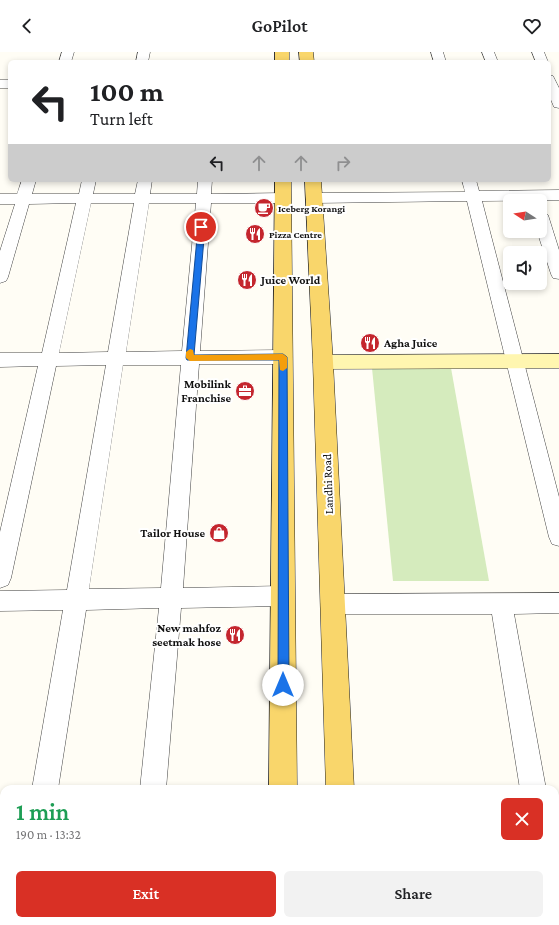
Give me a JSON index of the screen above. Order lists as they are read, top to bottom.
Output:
{
  "streets": {
    "main road": ["Landhi Road"]
  },
  "places": {
    "cafe": ["Iceberg Korangi"],
    "restaurant": [
      "Pizza Centre",
      "Juice World",
      "Agha Juice",
      "New mahfoz seetmak hose"
    ],
    "office": ["Mobilink Franchise"],
    "shop": ["Tailor House"]
  },
  "north": "left",
  "page": {
    "header": "GoPilot",
    "turn": ["100 m", "Turn left"],
    "heading": ["1 min", "190 m · 13:32"],
    "buttons": ["Exit", "Share"]
  }
}
